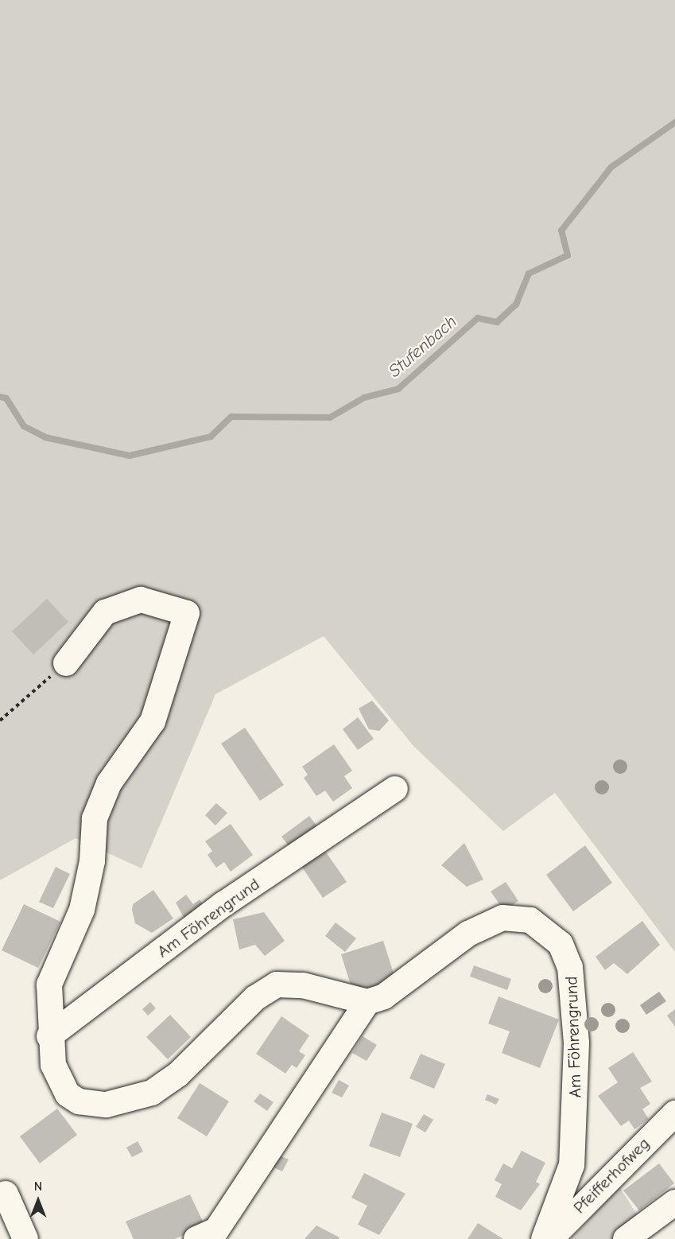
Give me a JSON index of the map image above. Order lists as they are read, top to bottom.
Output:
{
  "streets": {
    "street": ["Am Föhrengrund", "Pfeifferhofweg"]
  },
  "water": ["Stufenbach"],
  "north": "top"
}
